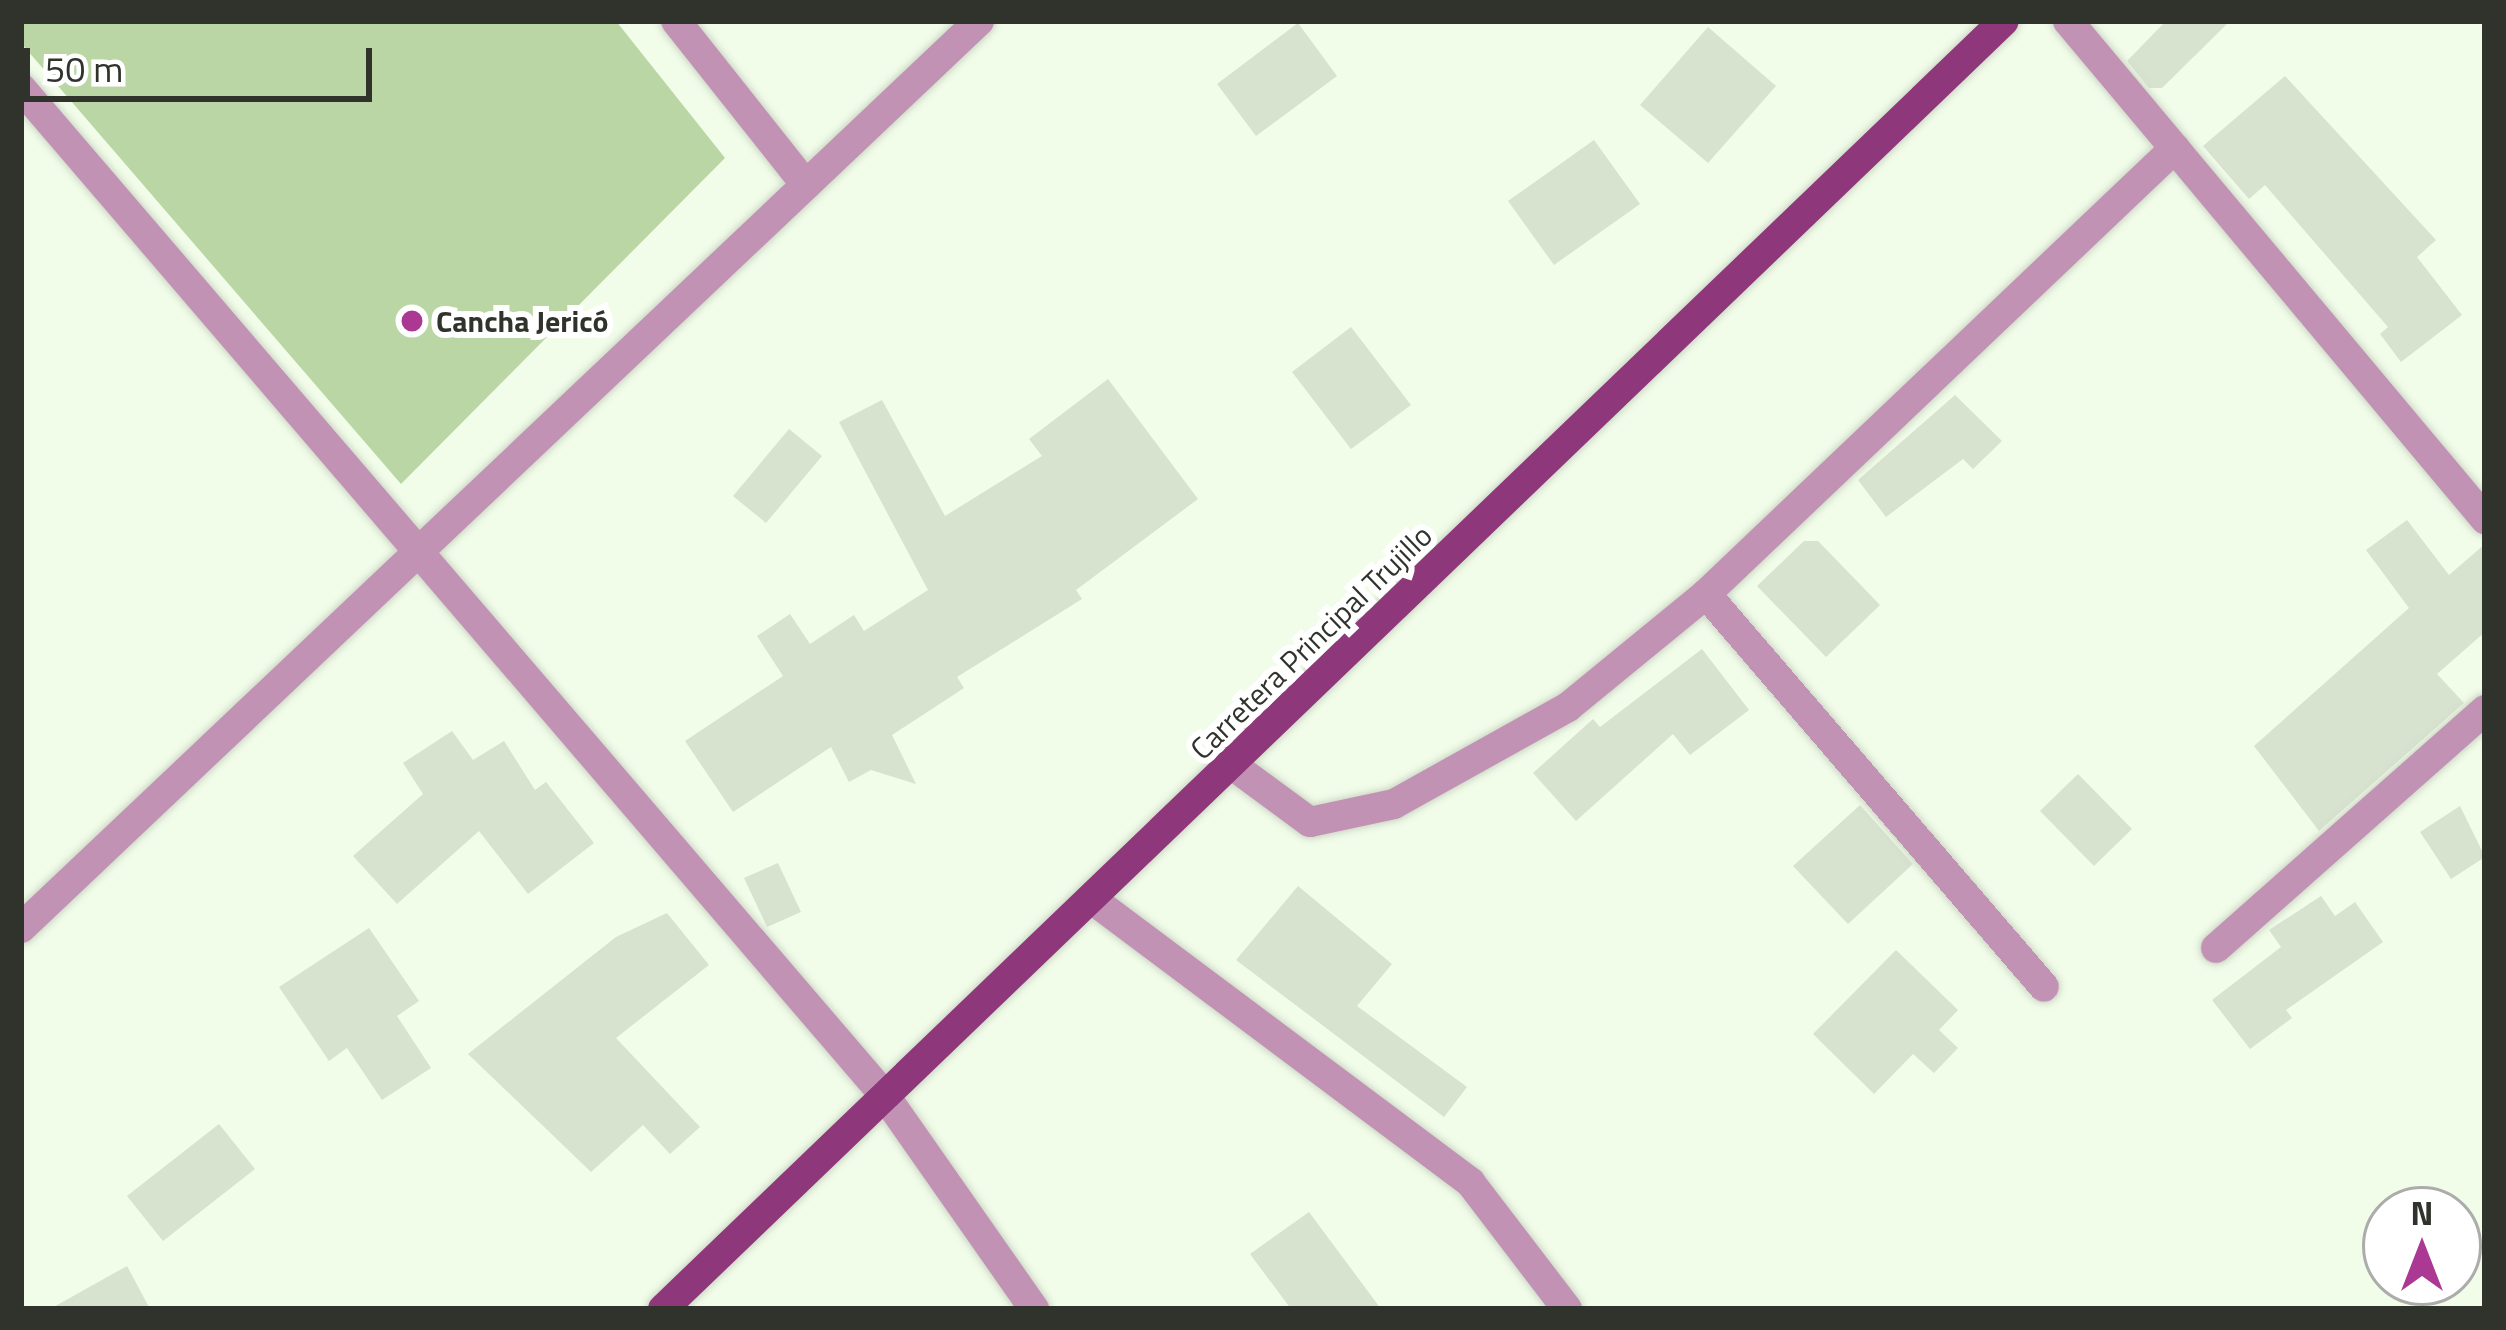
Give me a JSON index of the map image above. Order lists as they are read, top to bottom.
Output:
{
  "streets": {
    "main road": ["Carretera Principal Trujillo"]
  },
  "places": ["Cancha Jericó"],
  "scale_bar": "50 m",
  "north": "top"
}
